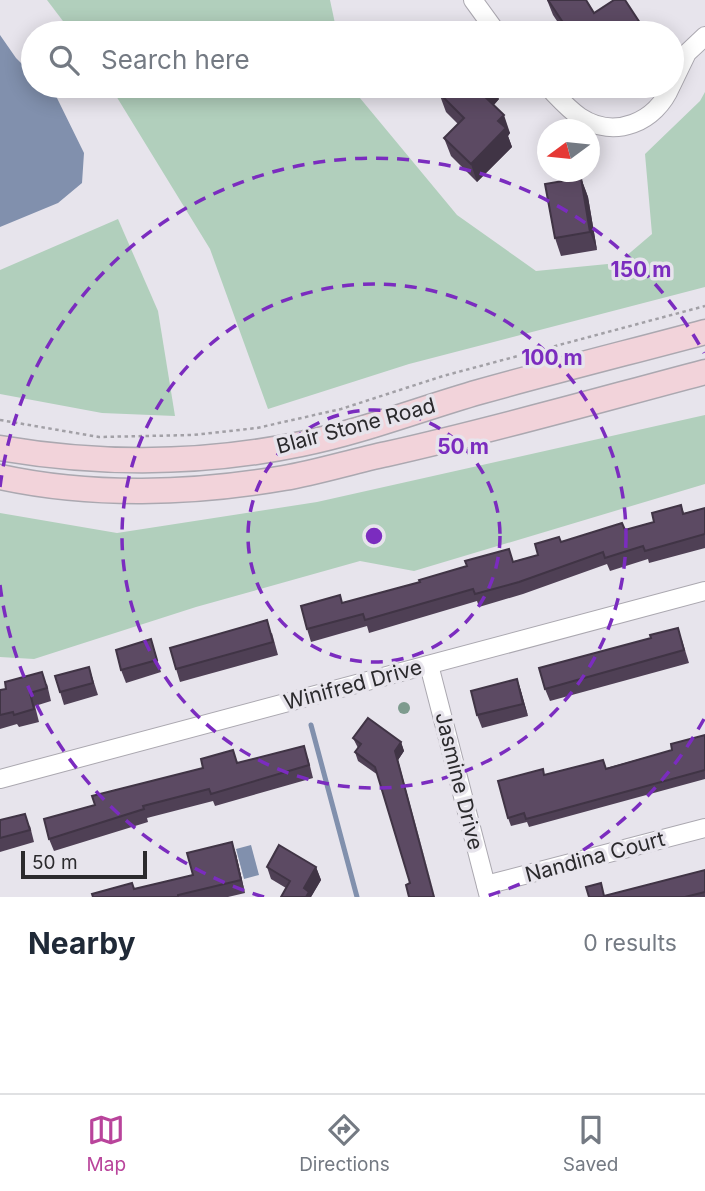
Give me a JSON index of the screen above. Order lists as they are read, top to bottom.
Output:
{
  "streets": {
    "main road": ["Blair Stone Road"],
    "street": ["Winifred Drive", "Jasmine Drive", "Nandina Court"]
  },
  "crossings": [
    ["Winifred Drive", "Jasmine Drive"],
    ["Jasmine Drive", "Nandina Court"]
  ],
  "scale_bar": "50 m",
  "north": "left",
  "page": {
    "search": "Search here",
    "scale": "50 m",
    "heading": ["Nearby", "0 results"],
    "nav": ["Map", "Directions", "Saved"]
  },
  "rings": ["150 m", "100 m", "50 m"]
}
